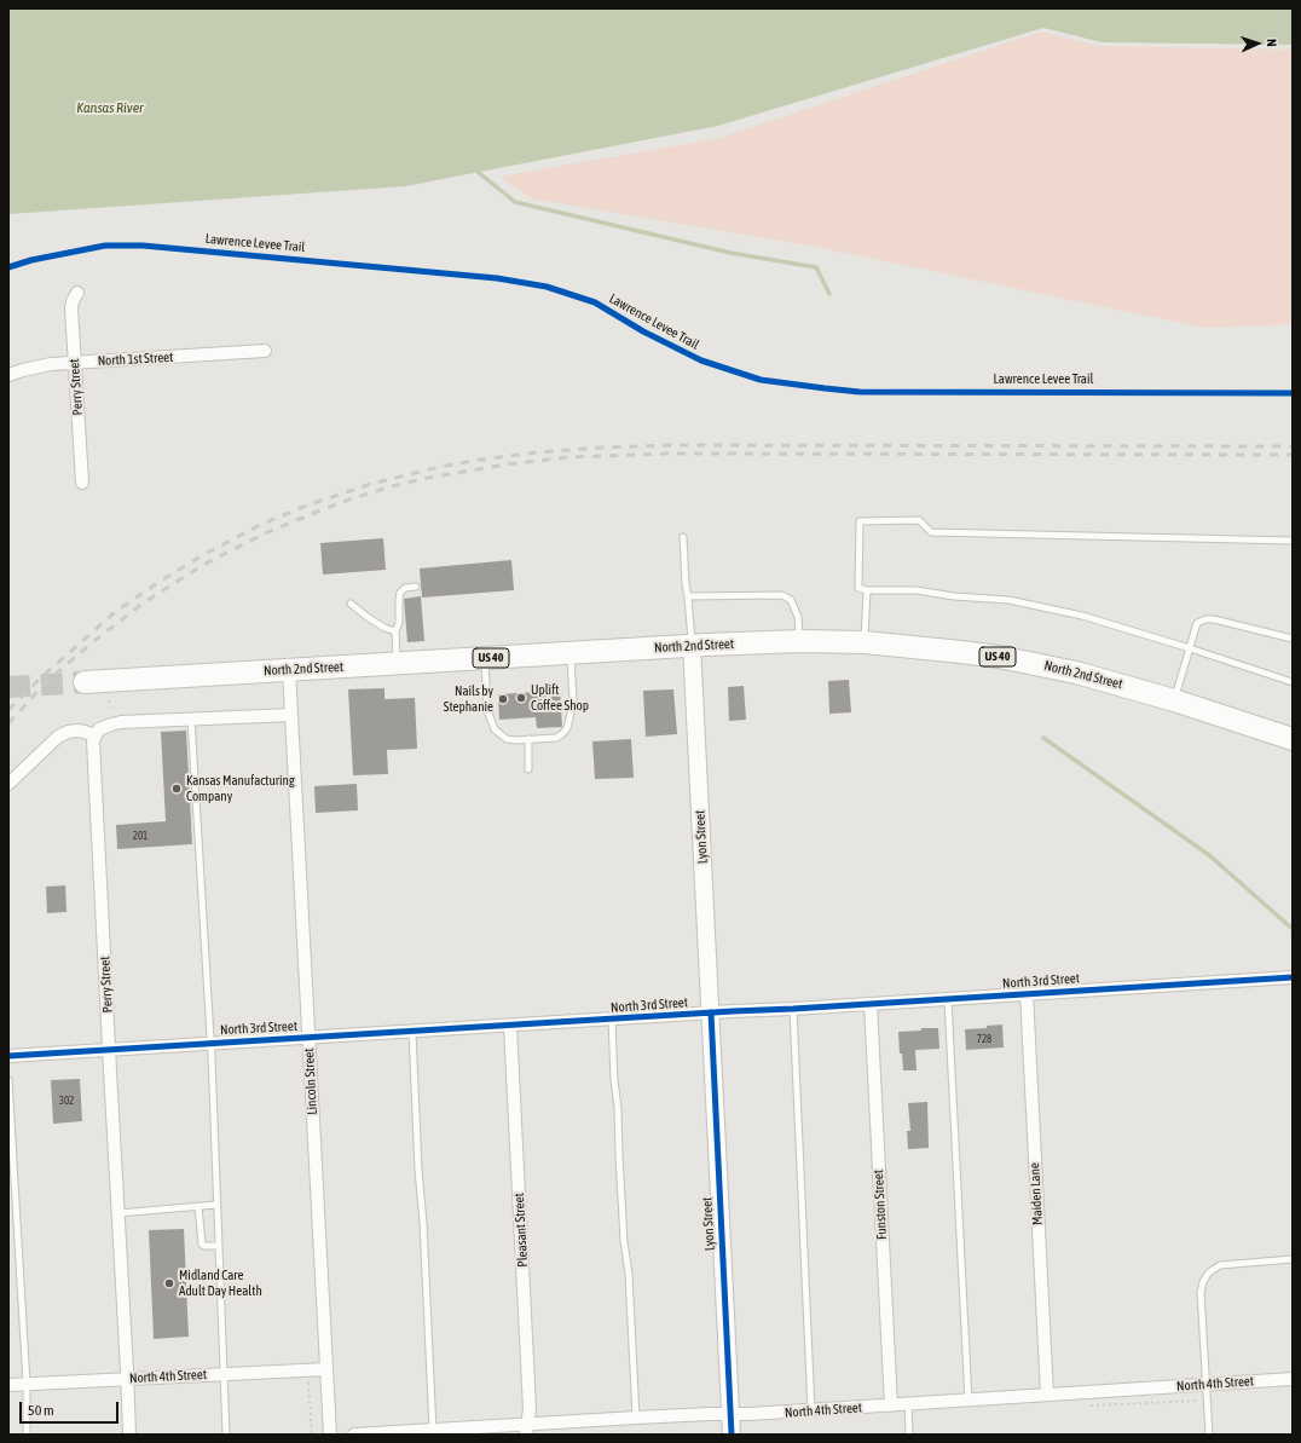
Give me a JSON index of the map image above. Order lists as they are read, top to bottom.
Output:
{
  "streets": {
    "highway": ["North 2nd Street", "US 40"],
    "street": [
      "North 1st Street",
      "Perry Street",
      "Lyon Street",
      "North 3rd Street",
      "Lincoln Street",
      "Maiden Lane",
      "Funston Street",
      "Pleasant Street",
      "North 4th Street"
    ],
    "cycle path": ["Lawrence Levee Trail"]
  },
  "crossings": [
    ["North 1st Street", "Perry Street"],
    ["Perry Street", "North 3rd Street"],
    ["Perry Street", "North 4th Street"],
    ["North 2nd Street", "Lyon Street"],
    ["North 2nd Street", "Lincoln Street"],
    ["Lyon Street", "North 3rd Street"],
    ["Lyon Street", "North 4th Street"],
    ["North 3rd Street", "Lincoln Street"],
    ["North 3rd Street", "Maiden Lane"],
    ["North 3rd Street", "Funston Street"],
    ["North 3rd Street", "Pleasant Street"],
    ["Lincoln Street", "North 4th Street"],
    ["Maiden Lane", "North 4th Street"],
    ["Funston Street", "North 4th Street"],
    ["Pleasant Street", "North 4th Street"]
  ],
  "water": ["Kansas River"],
  "places": [
    "Uplift Coffee Shop",
    "Nails by Stephanie",
    "Kansas Manufacturing Company",
    "Midland Care Adult Day Health"
  ],
  "house_numbers": ["201", "728", "302"],
  "scale_bar": "50 m",
  "north": "right"
}
